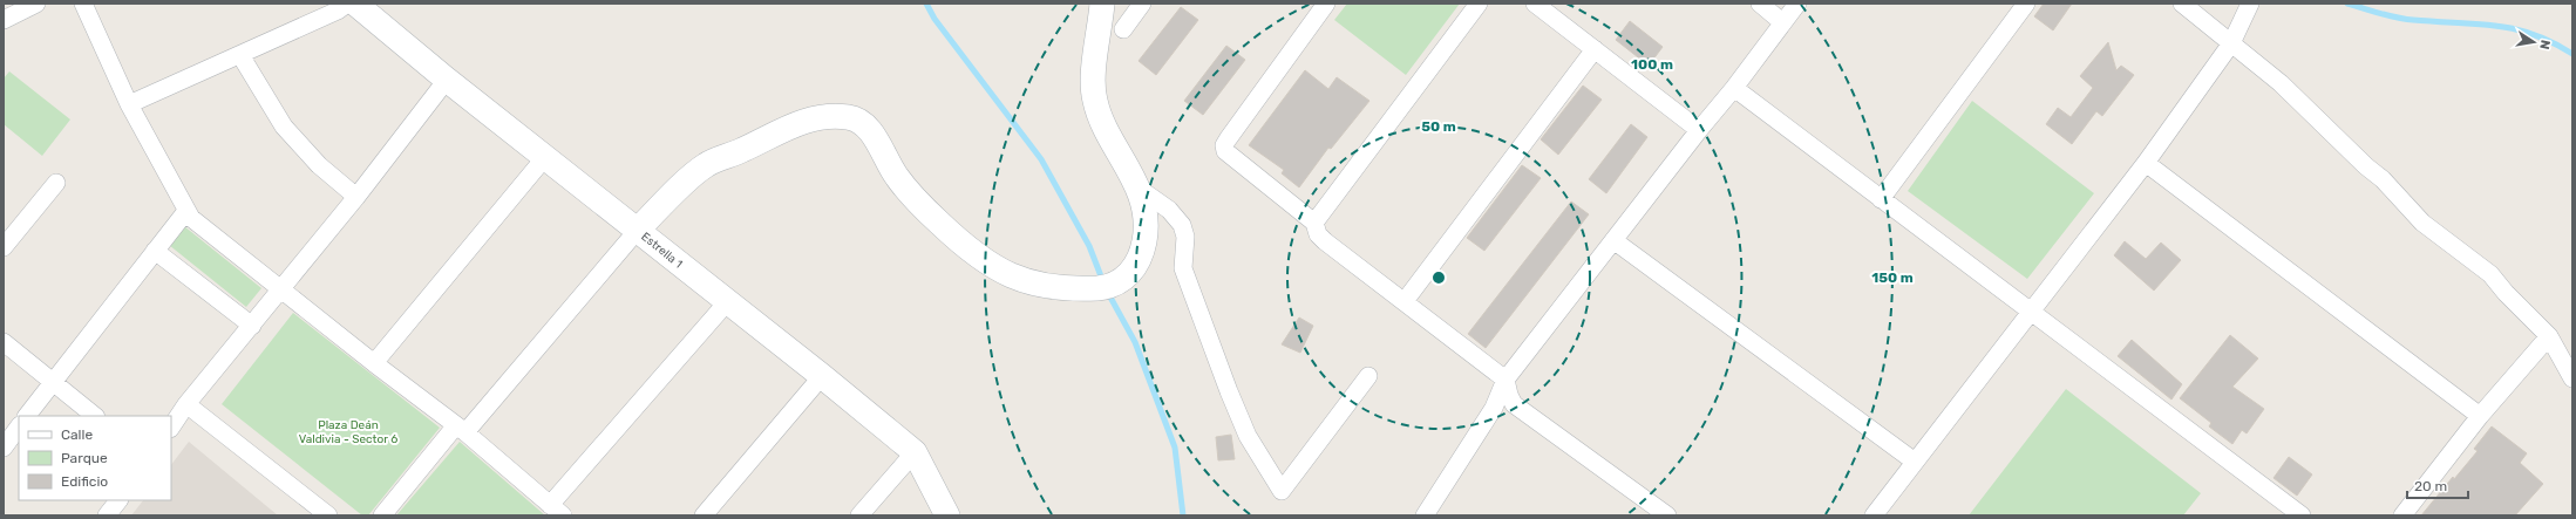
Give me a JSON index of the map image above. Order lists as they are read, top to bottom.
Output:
{
  "streets": {
    "street": ["Estrella 1"]
  },
  "parks": ["Plaza Deán Valdivia - Sector 6"],
  "legend": ["Calle", "Parque", "Edificio"],
  "scale_bar": "20 m",
  "north": "right",
  "rings": ["100 m", "50 m", "150 m"]
}
